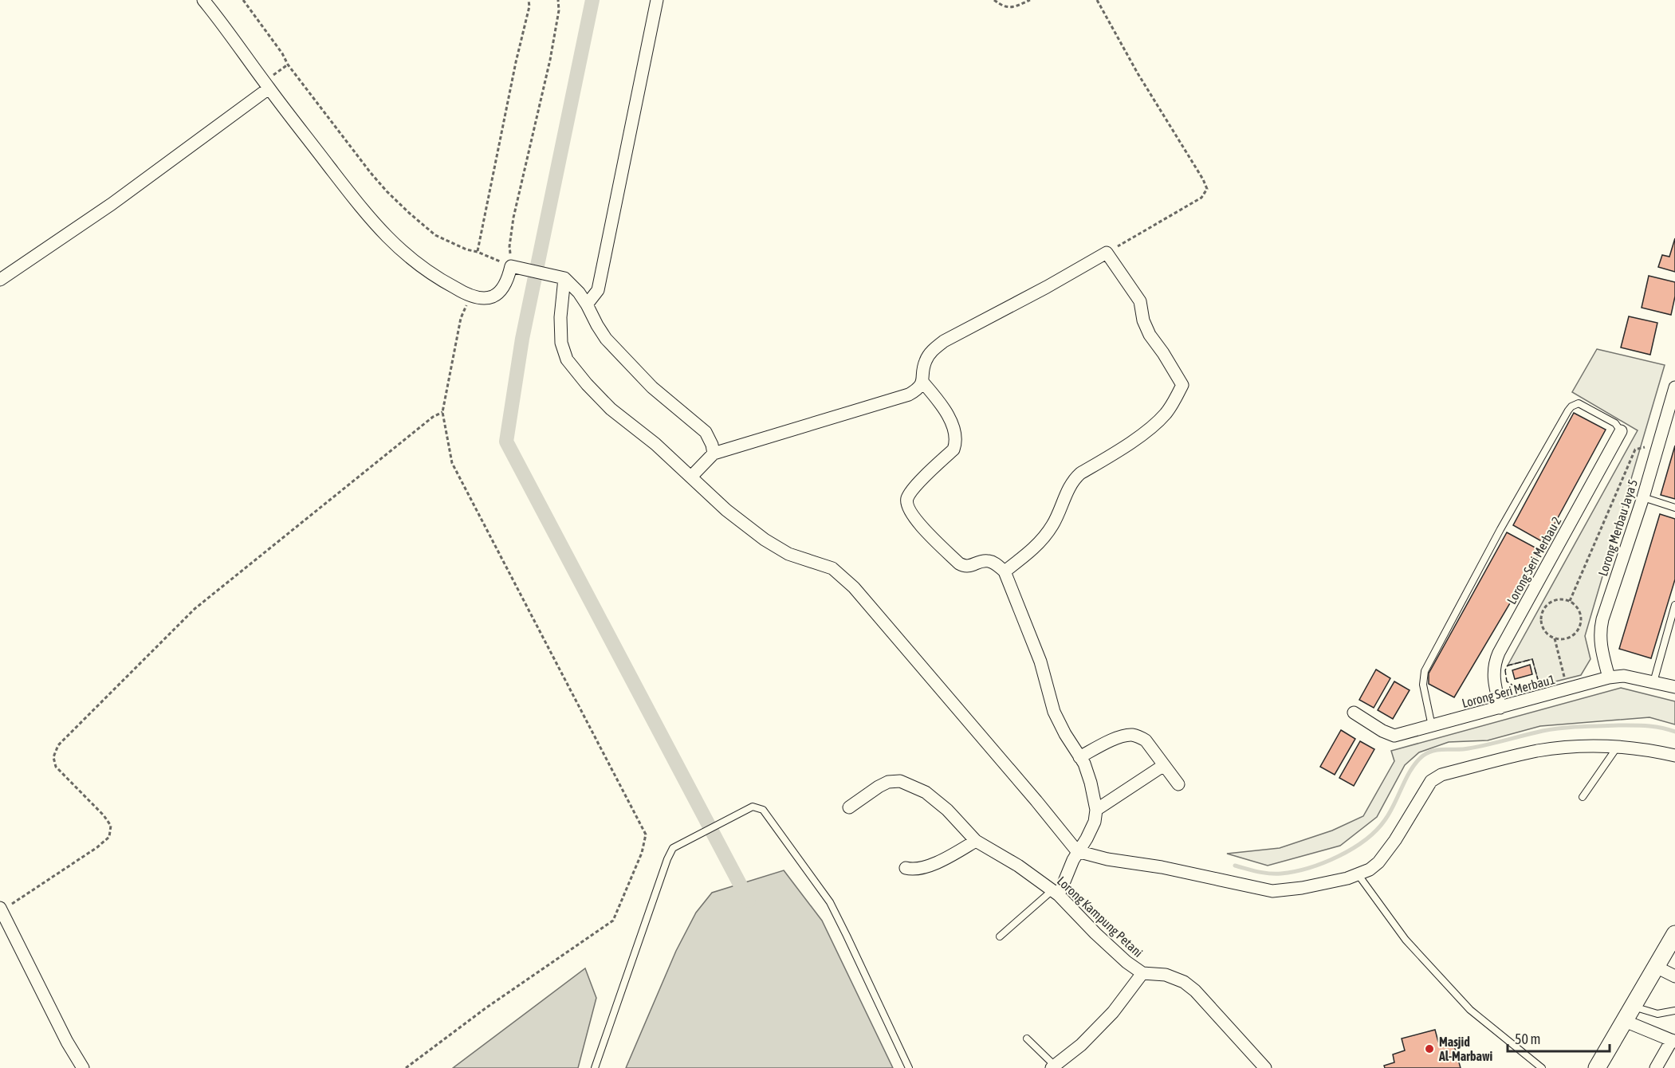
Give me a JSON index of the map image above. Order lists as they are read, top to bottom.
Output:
{
  "streets": {
    "street": [
      "Lorong Merbau Jaya 5",
      "Lorong Seri Merbau 2",
      "Lorong Seri Merbau1",
      "Lorong Kampung Petani"
    ]
  },
  "crossings": [
    ["Lorong Merbau Jaya 5", "Lorong Seri Merbau1"],
    ["Lorong Seri Merbau 2", "Lorong Seri Merbau1"]
  ],
  "places": ["Masjid Al-Marbawi"],
  "scale_bar": "50 m"
}
